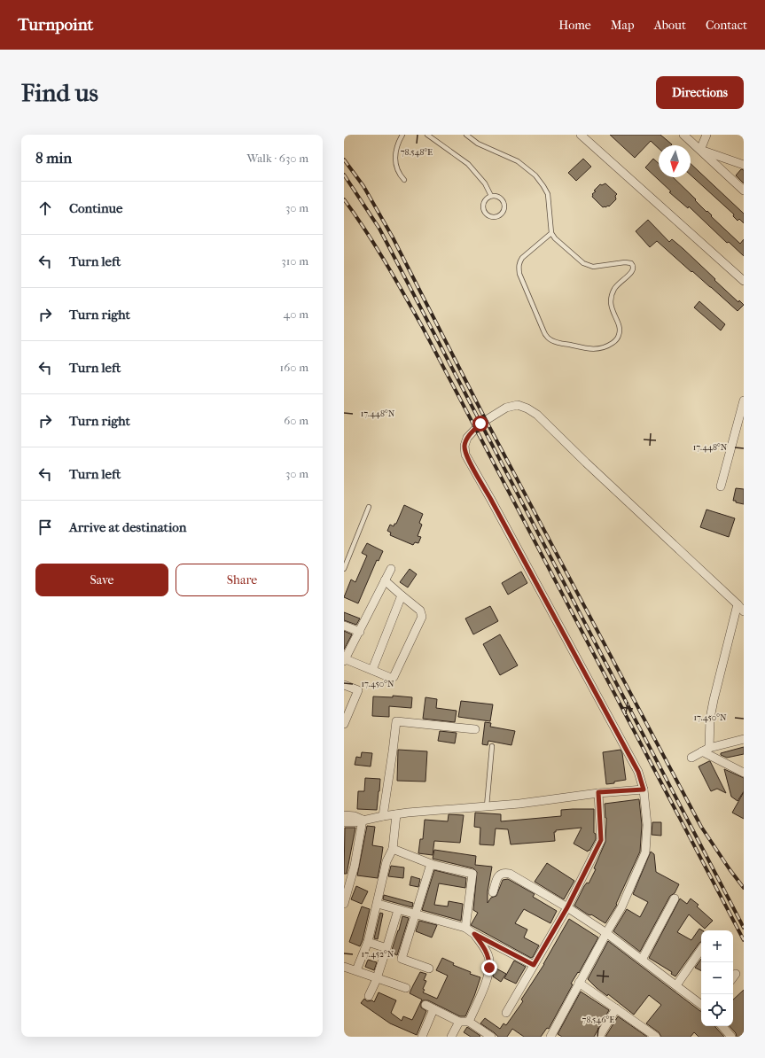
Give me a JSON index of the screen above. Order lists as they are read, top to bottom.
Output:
{
  "north": "bottom",
  "page": {
    "header": "Turnpoint",
    "nav": [
      "Home",
      "Map",
      "About",
      "Contact"
    ],
    "buttons": [
      "Directions",
      ["Save", "Share"]
    ],
    "title": "Find us",
    "heading": ["8 min", "Walk · 630 m"],
    "list": [
      ["Continue", "30 m"],
      ["Turn left", "310 m"],
      ["Turn right", "40 m"],
      ["Turn left", "160 m"],
      ["Turn right", "60 m"],
      ["Turn left", "30 m"],
      "Arrive at destination"
    ],
    "map_buttons": ["+", "−"]
  },
  "coordinates": [
    "78.548°E",
    "17.448°N",
    "17.450°N",
    "17.452°N",
    "78.546°E"
  ]
}
